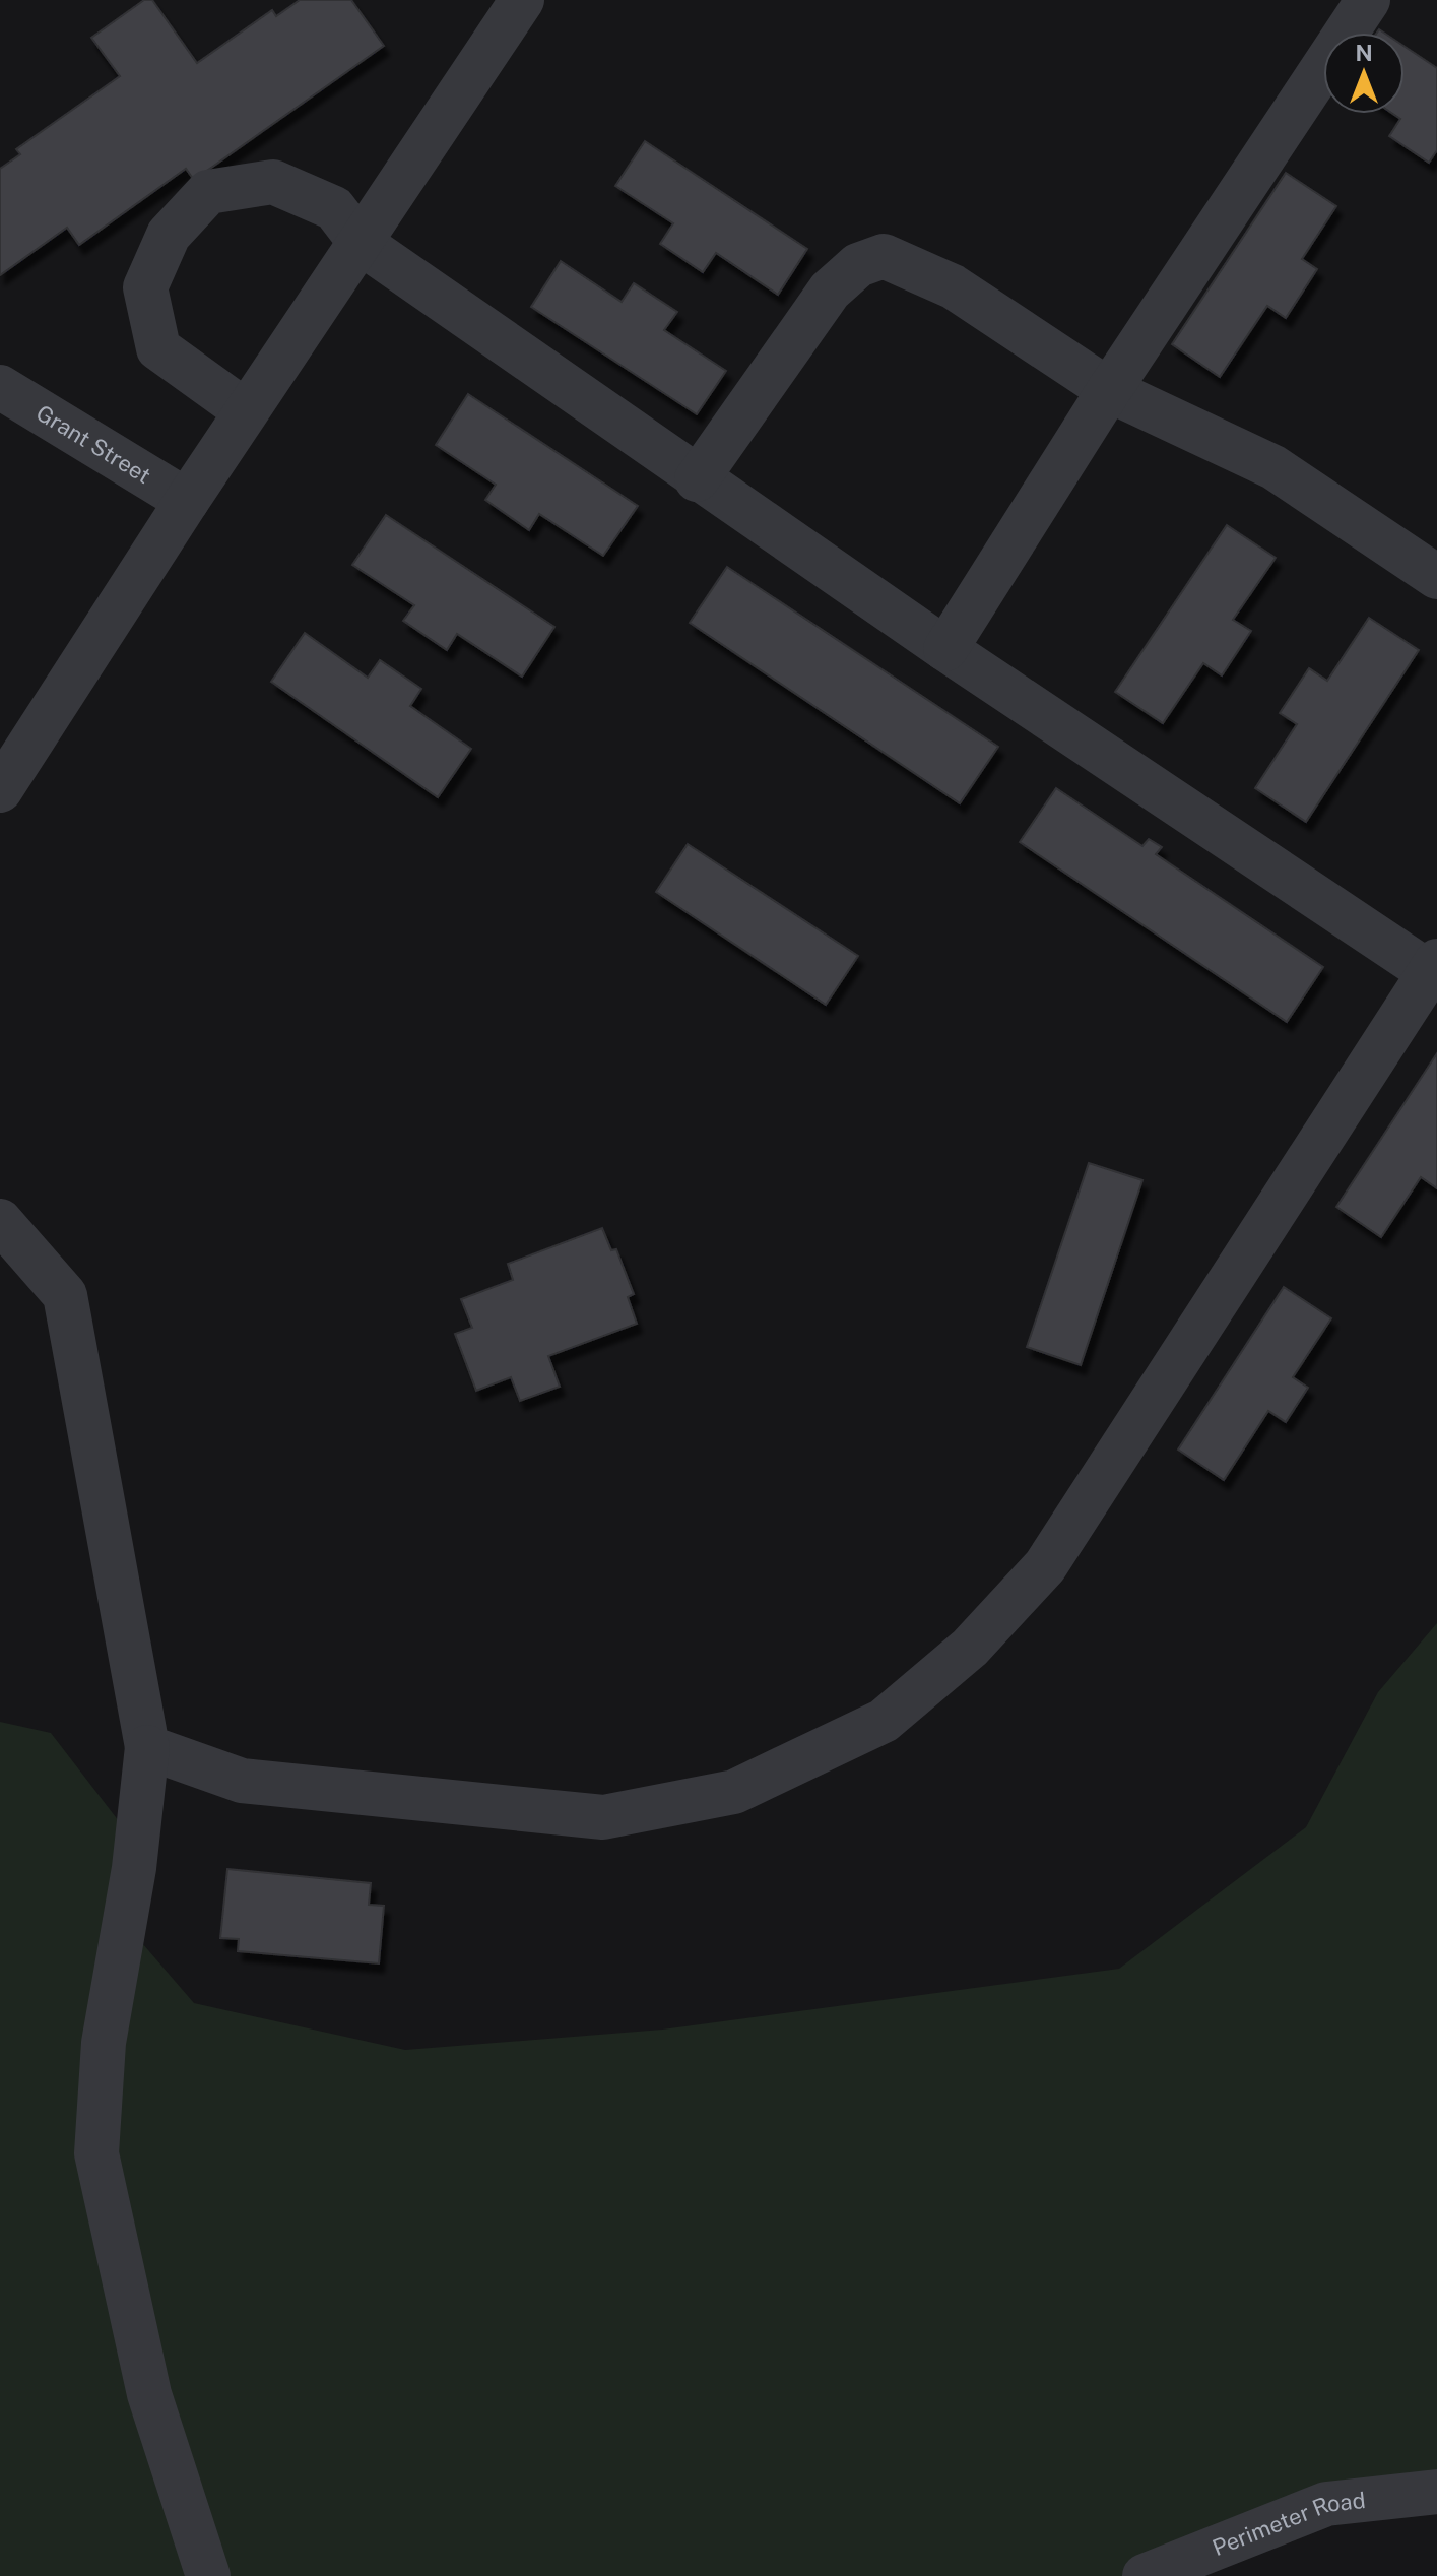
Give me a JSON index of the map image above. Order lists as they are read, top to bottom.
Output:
{
  "streets": {
    "street": ["Grant Street", "Perimeter Road"]
  },
  "north": "top"
}
